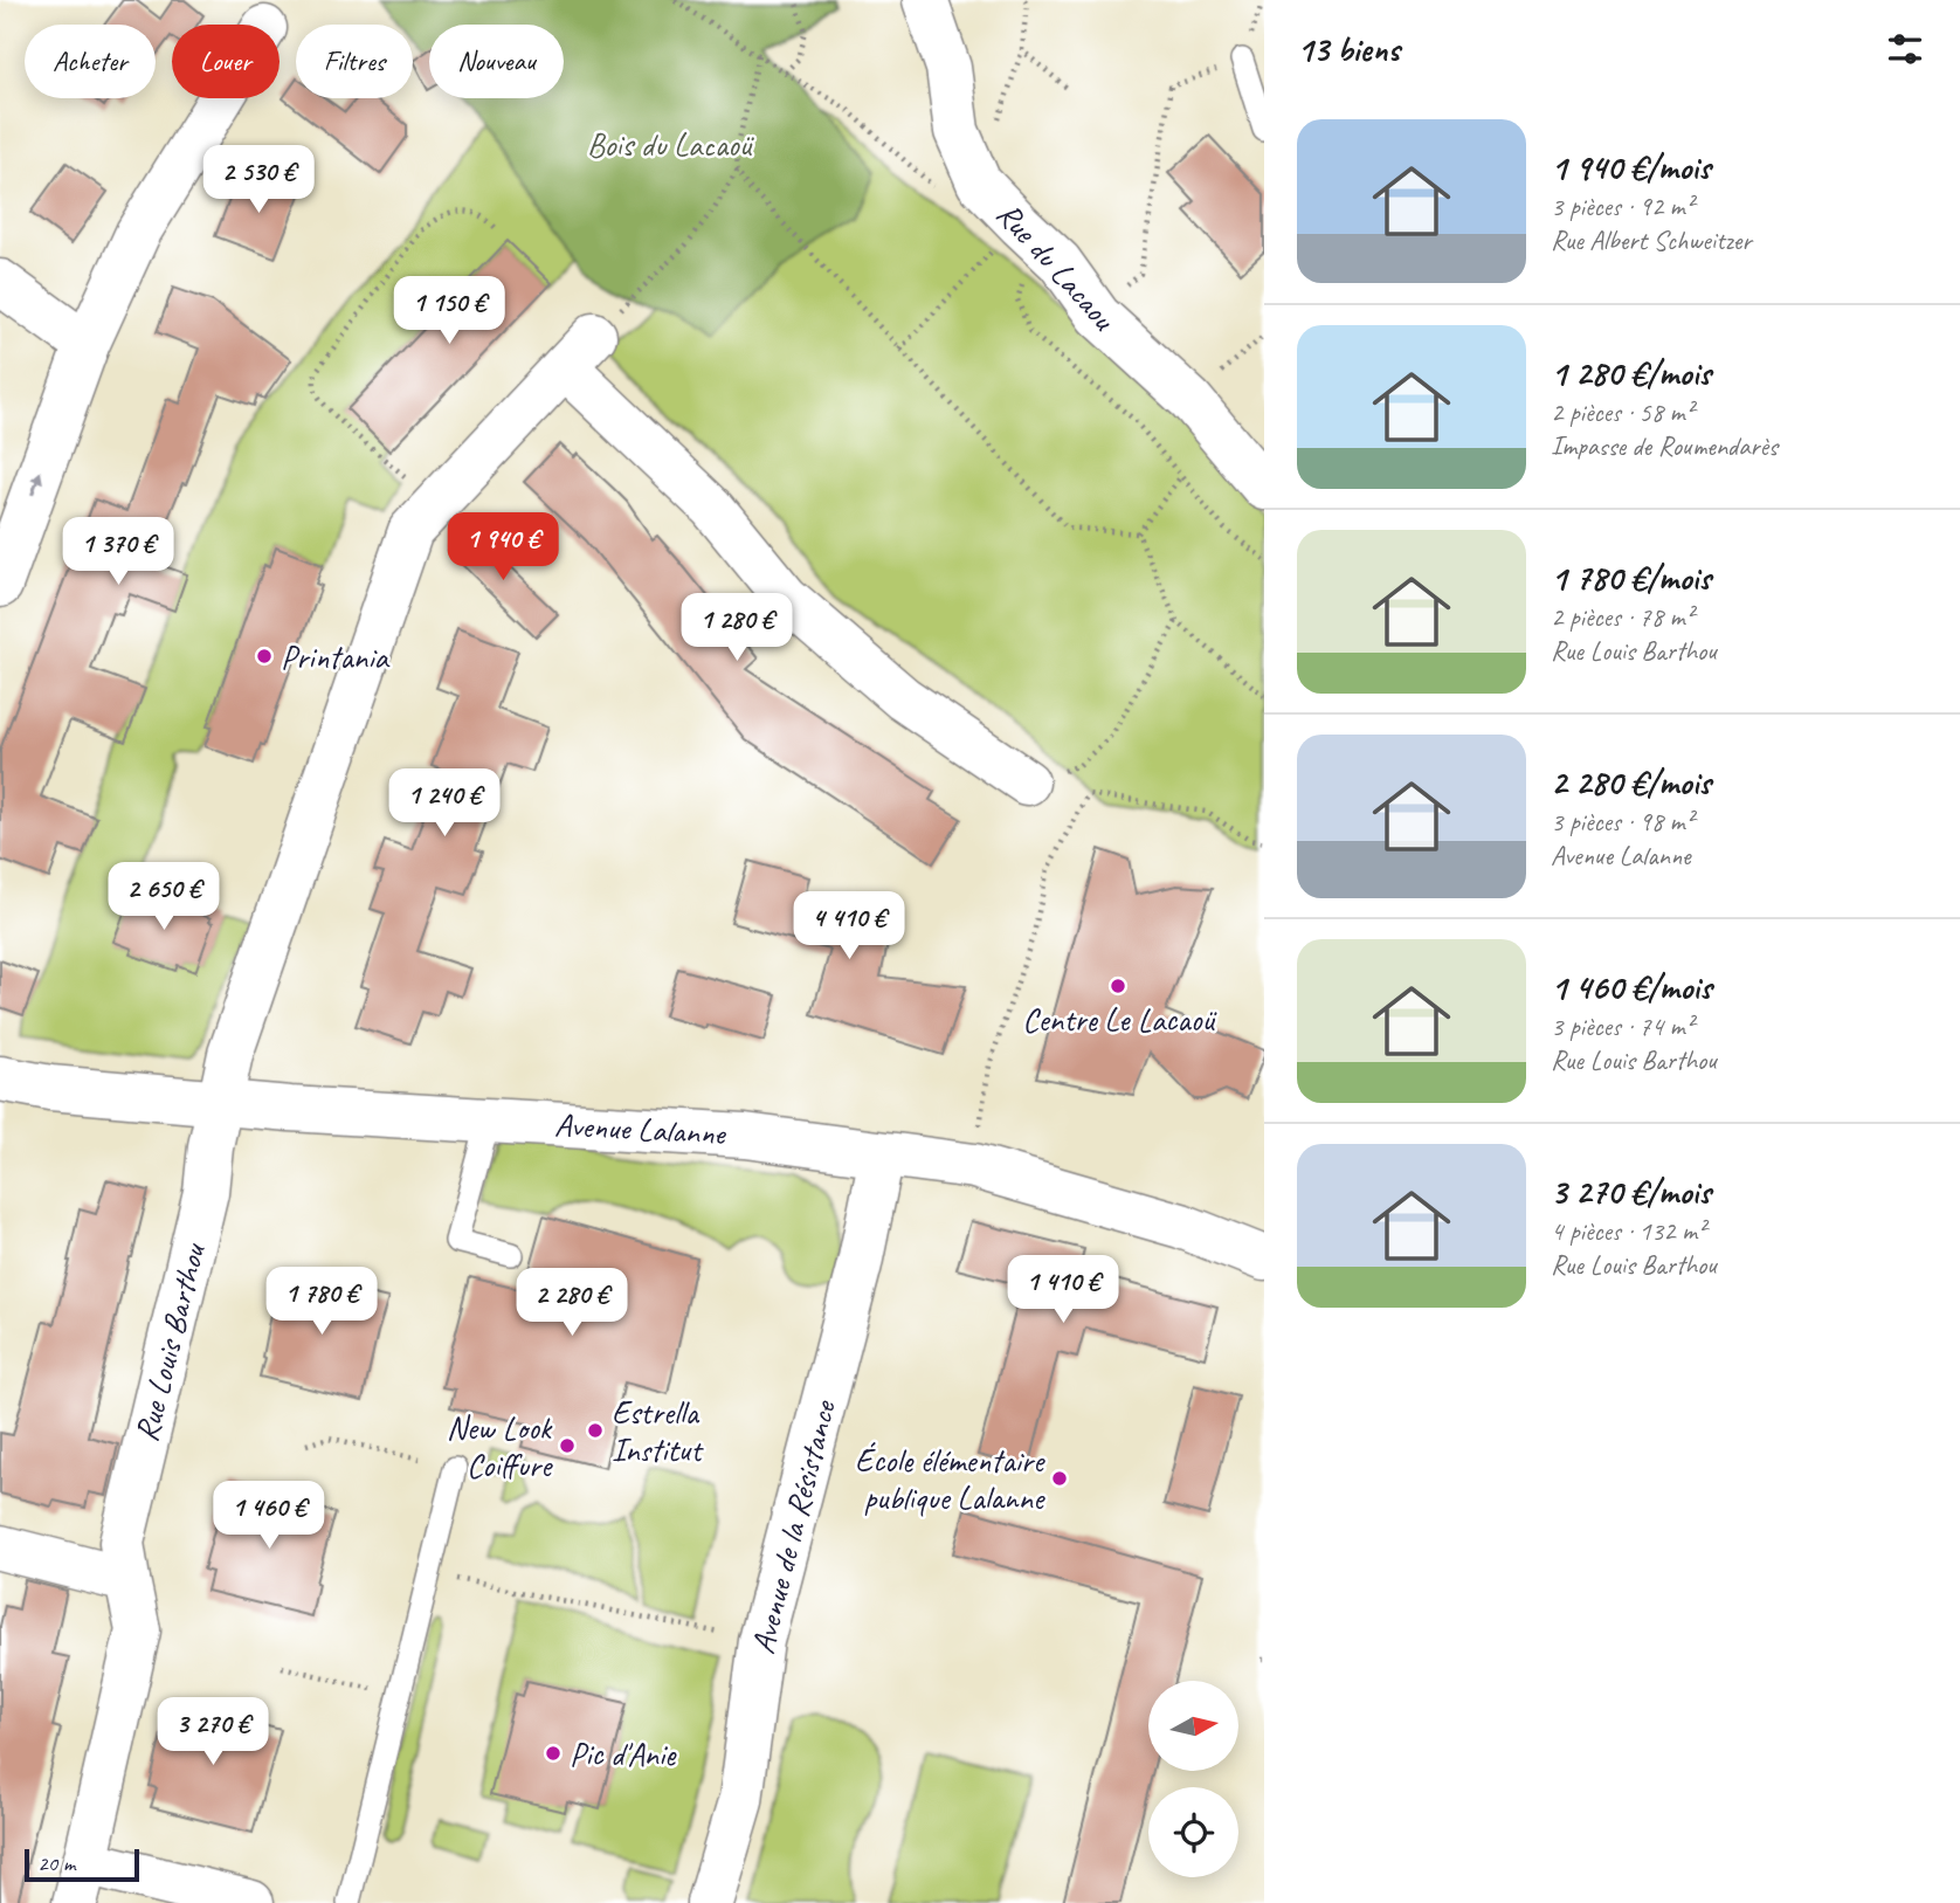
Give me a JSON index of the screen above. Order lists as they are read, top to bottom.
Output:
{
  "streets": {
    "street": [
      "Rue du Lacaou",
      "Avenue Lalanne",
      "Rue Louis Barthou",
      "Avenue de la Résistance"
    ]
  },
  "crossings": [
    ["Avenue Lalanne", "Rue Louis Barthou"],
    ["Avenue Lalanne", "Avenue de la Résistance"]
  ],
  "parks": ["Bois du Lacaoü"],
  "places": [
    "Printania",
    "Centre Le Lacaoü",
    "Estrella Institut",
    "New Look Coiffure",
    "École élémentaire publique Lalanne",
    "Pic d'Anie"
  ],
  "scale_bar": "20 m",
  "north": "right",
  "page": {
    "heading": "13 biens",
    "chip": [
      "Acheter",
      "Louer",
      "Filtres",
      "Nouveau"
    ],
    "list": [
      {
        "name": "1 940 €/mois",
        "note": "3 pièces · 92 m² · Rue Albert Schweitzer"
      },
      {
        "name": "1 280 €/mois",
        "note": "2 pièces · 58 m² · Impasse de Roumendarès"
      },
      {
        "name": "1 780 €/mois",
        "note": "2 pièces · 78 m² · Rue Louis Barthou"
      },
      {
        "name": "2 280 €/mois",
        "note": "3 pièces · 98 m² · Avenue Lalanne"
      },
      {
        "name": "1 460 €/mois",
        "note": "3 pièces · 74 m² · Rue Louis Barthou"
      },
      {
        "name": "3 270 €/mois",
        "note": "4 pièces · 132 m² · Rue Louis Barthou"
      }
    ],
    "price": [
      "2 530 €",
      "1 150 €",
      "1 940 €",
      "1 370 €",
      "1 280 €",
      "1 240 €",
      "2 650 €",
      "4 410 €",
      "1 410 €",
      "1 780 €",
      "2 280 €",
      "1 460 €",
      "3 270 €"
    ],
    "scale": "20 m"
  }
}
